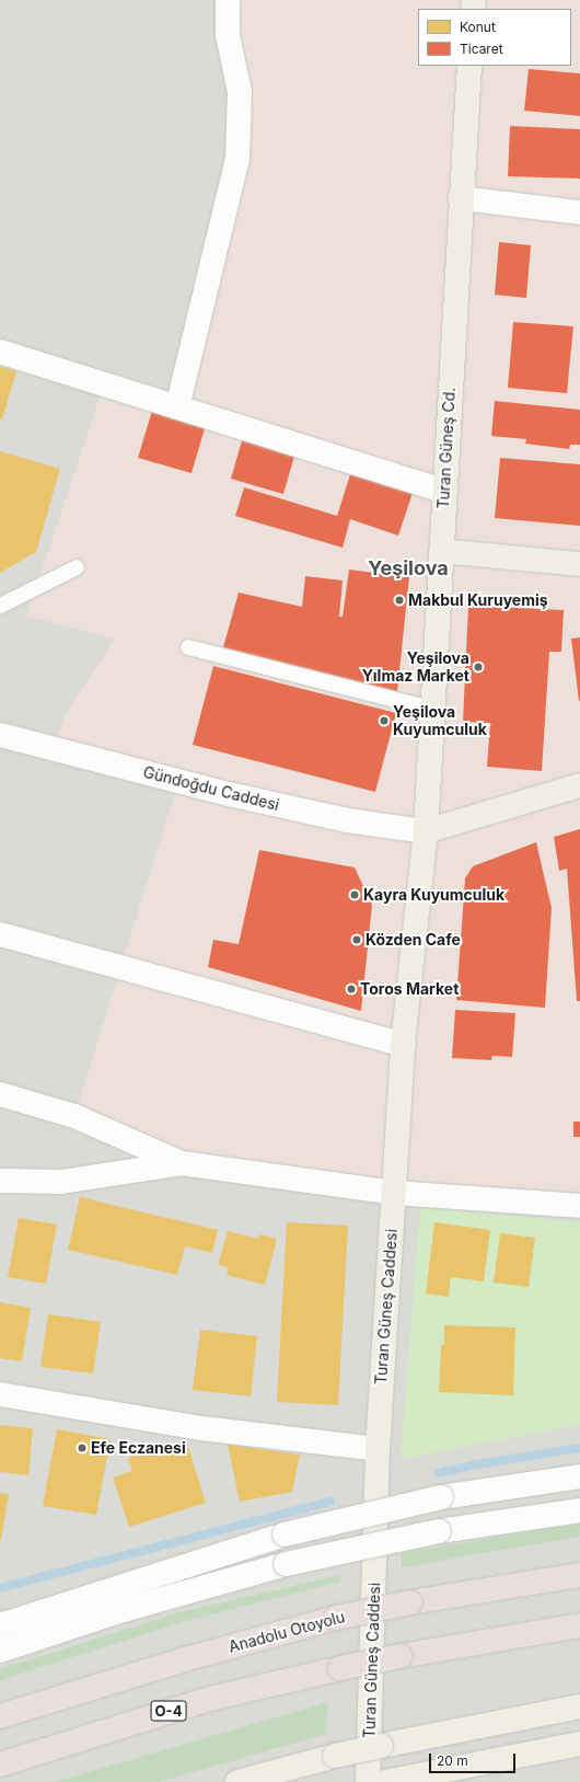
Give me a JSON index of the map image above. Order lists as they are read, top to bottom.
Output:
{
  "streets": {
    "highway": ["Anadolu Otoyolu", "O-4"],
    "main road": ["Turan Güneş Cd.", "Turan Güneş Caddesi"],
    "street": ["Gündoğdu Caddesi"]
  },
  "crossings": [
    ["Turan Güneş Cd.", "Gündoğdu Caddesi"],
    ["Turan Güneş Cd.", "Turan Güneş Caddesi"],
    ["Gündoğdu Caddesi", "Turan Güneş Caddesi"]
  ],
  "districts": ["Yeşilova"],
  "places": [
    "Makbul Kuruyemiş",
    "Yeşilova Yılmaz Market",
    "Yeşilova Kuyumculuk",
    "Kayra Kuyumculuk",
    "Közden Cafe",
    "Toros Market",
    "Efe Eczanesi"
  ],
  "legend": ["Konut", "Ticaret"],
  "scale_bar": "20 m"
}
